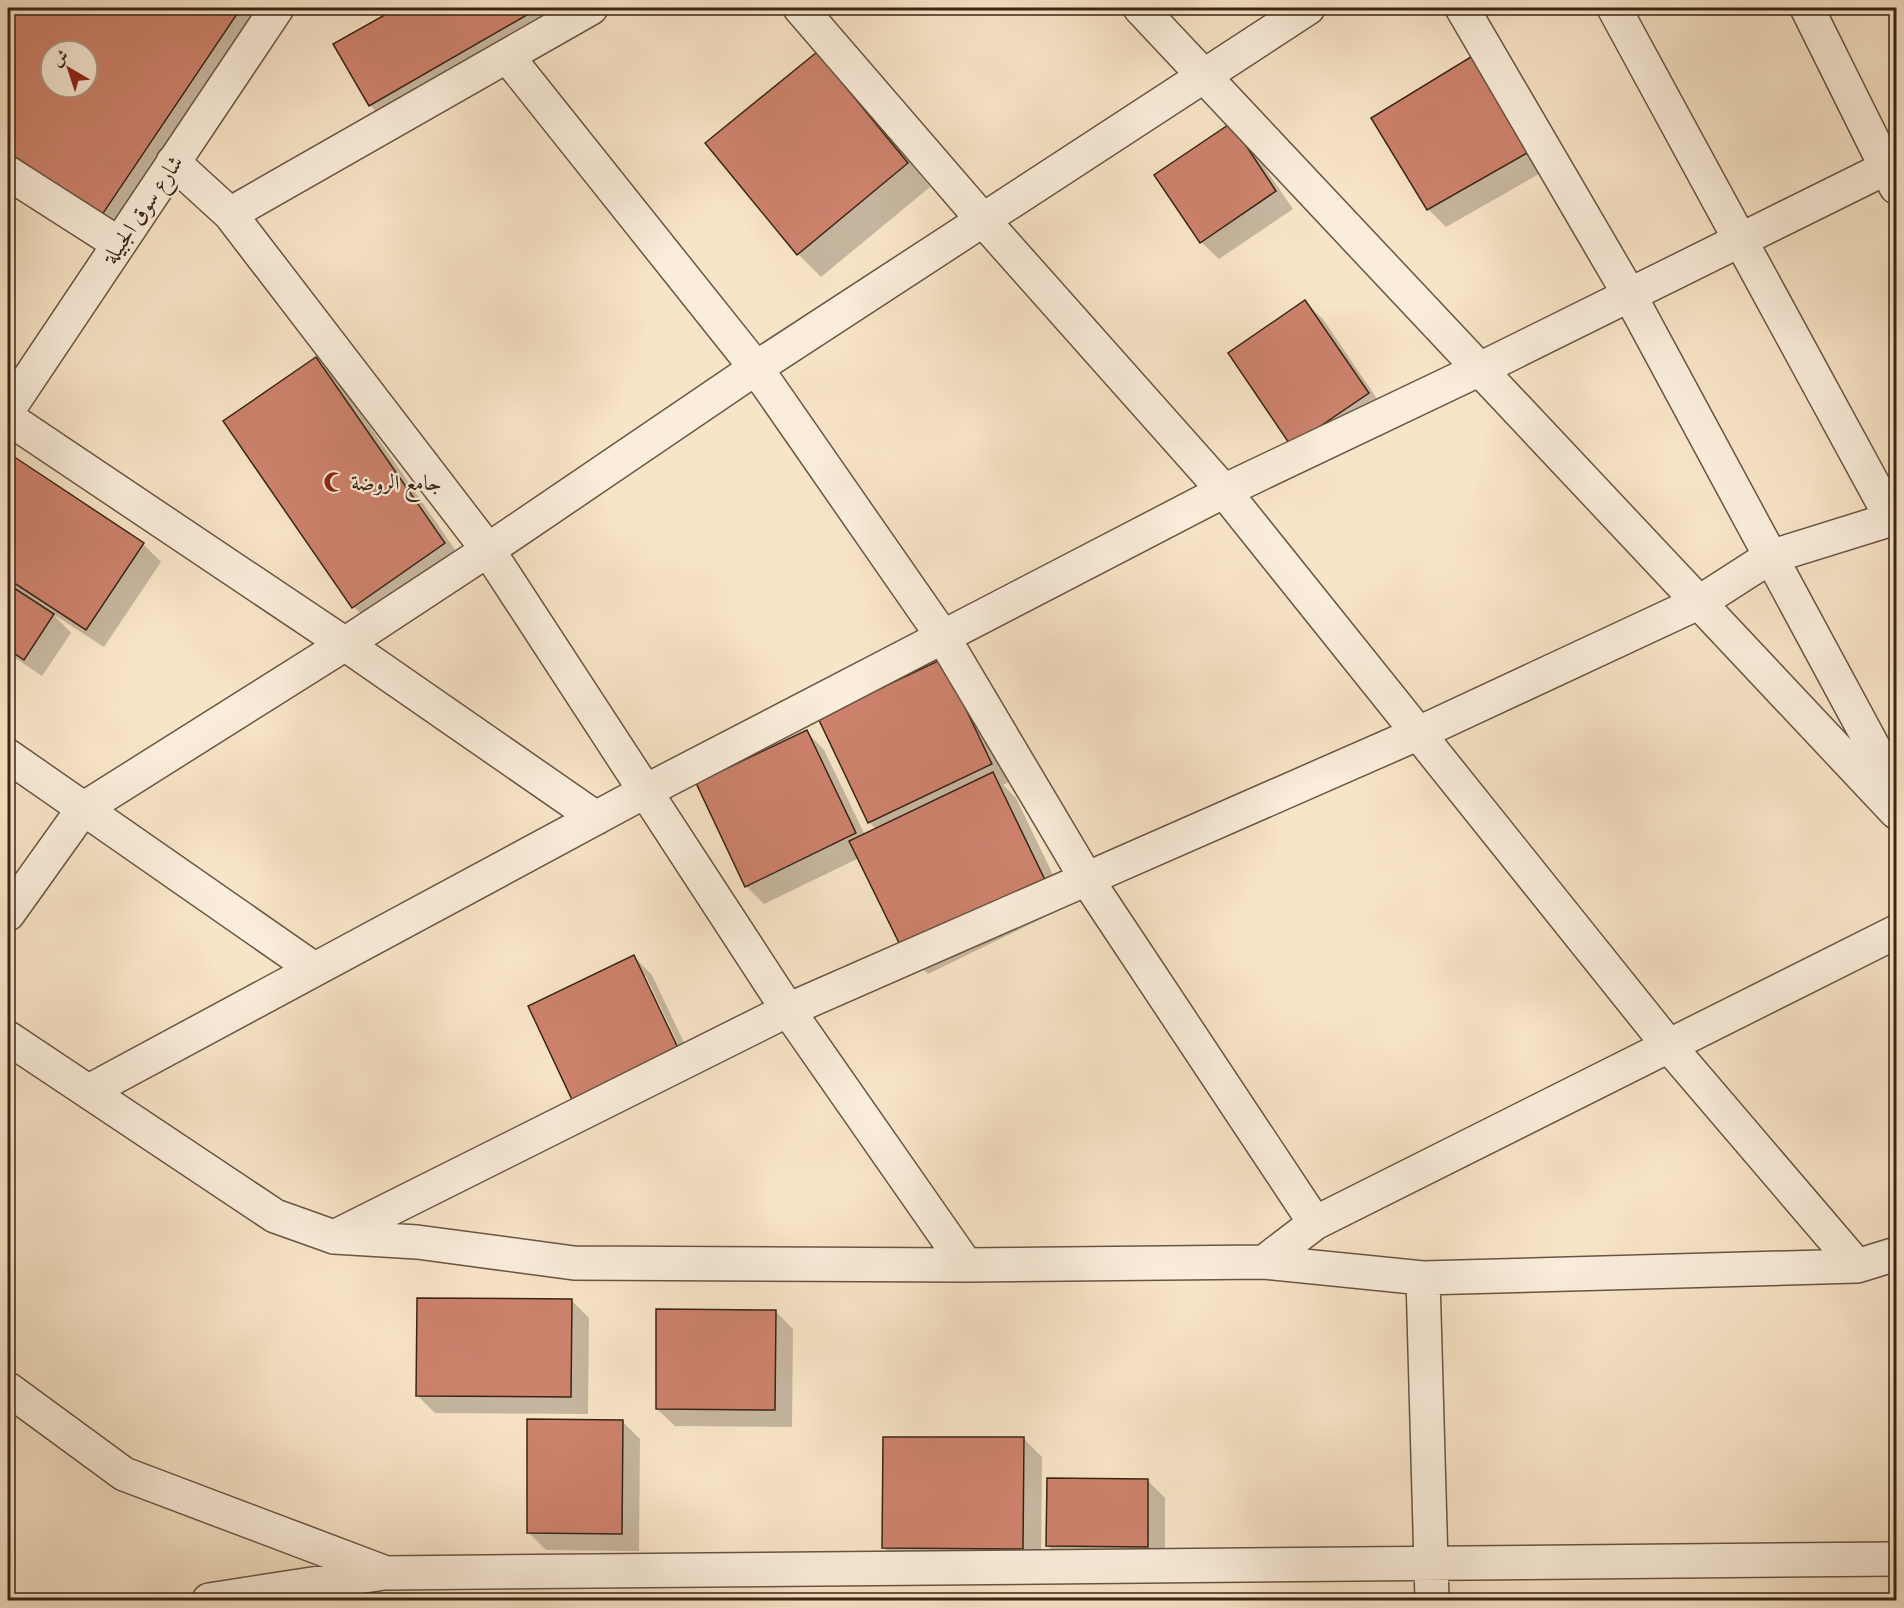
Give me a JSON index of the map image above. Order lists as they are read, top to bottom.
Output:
{
  "streets": {
    "street": ["شارع سوق الجبيلة"]
  },
  "places": {
    "mosque": ["جامع الروضة"]
  },
  "north": "top left"
}
